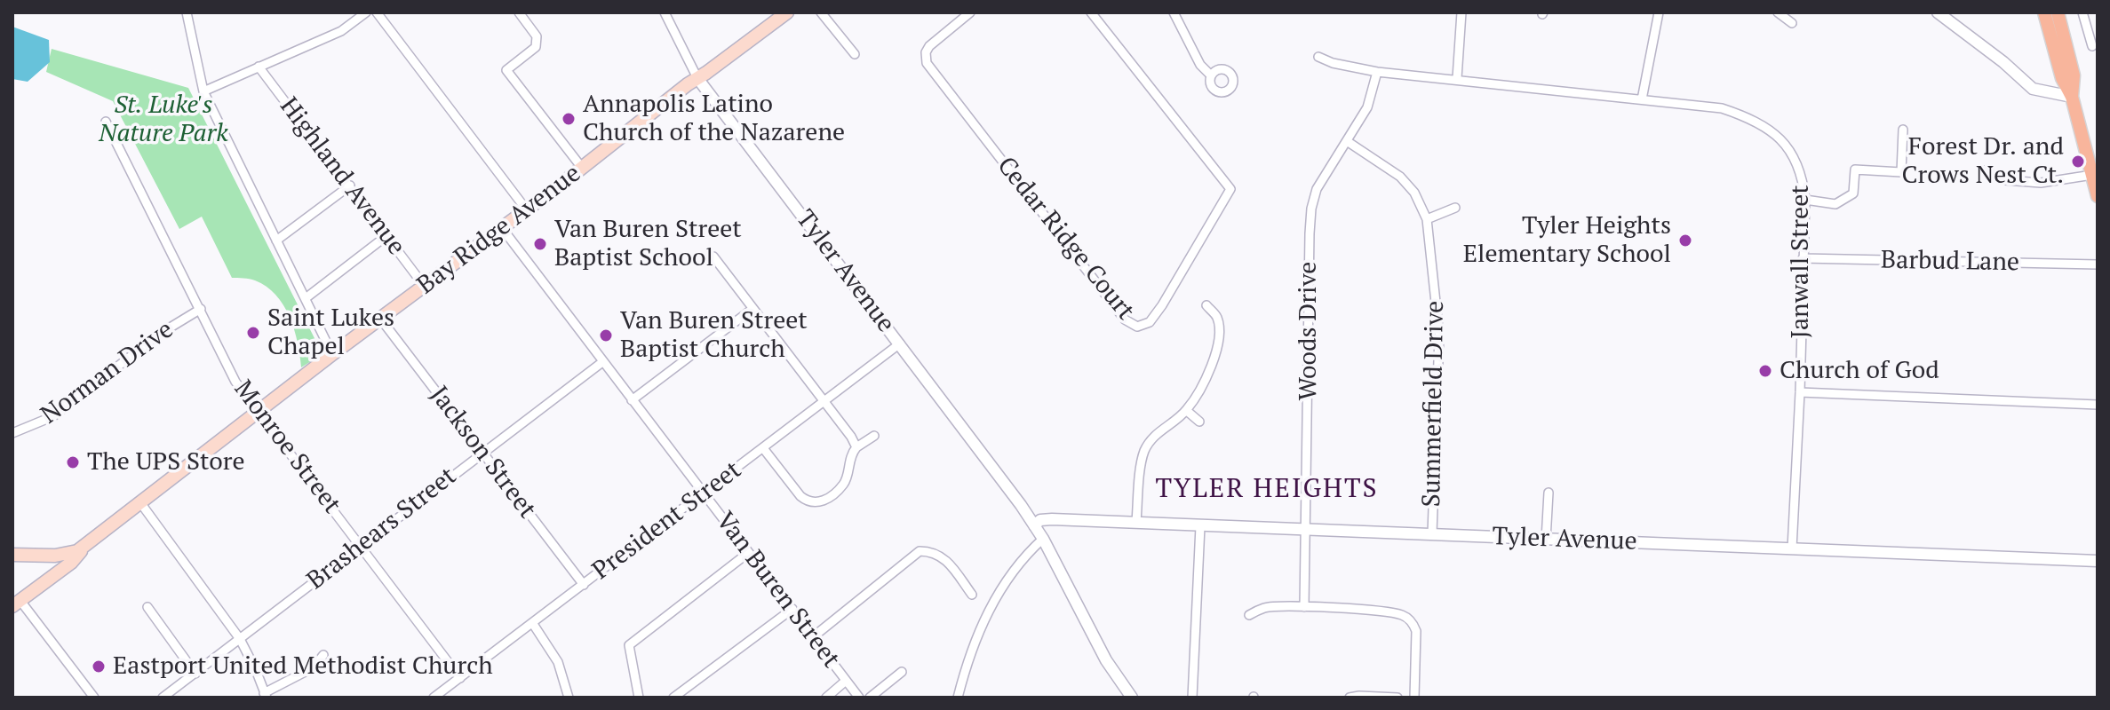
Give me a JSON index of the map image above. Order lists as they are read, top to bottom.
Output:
{
  "streets": {
    "main road": ["Bay Ridge Avenue"],
    "street": [
      "Highland Avenue",
      "Cedar Ridge Court",
      "Janwall Street",
      "Barbud Lane",
      "Tyler Avenue",
      "Woods Drive",
      "Norman Drive",
      "Summerfield Drive",
      "Monroe Street",
      "Jackson Street",
      "President Street",
      "Brashears Street",
      "Van Buren Street"
    ]
  },
  "crossings": [
    ["Highland Avenue", "Bay Ridge Avenue"],
    ["Bay Ridge Avenue", "Tyler Avenue"],
    ["Bay Ridge Avenue", "Monroe Street"],
    ["Bay Ridge Avenue", "Jackson Street"],
    ["Bay Ridge Avenue", "Van Buren Street"],
    ["Janwall Street", "Barbud Lane"],
    ["Janwall Street", "Tyler Avenue"],
    ["Janwall Street", "Woods Drive"],
    ["Tyler Avenue", "Woods Drive"],
    ["Tyler Avenue", "Summerfield Drive"],
    ["Tyler Avenue", "President Street"],
    ["Woods Drive", "Summerfield Drive"],
    ["Norman Drive", "Monroe Street"],
    ["Monroe Street", "President Street"],
    ["Monroe Street", "Brashears Street"],
    ["Jackson Street", "President Street"],
    ["Jackson Street", "Brashears Street"],
    ["President Street", "Van Buren Street"],
    ["Brashears Street", "Van Buren Street"]
  ],
  "districts": ["TYLER HEIGHTS"],
  "parks": ["St. Luke's Nature Park"],
  "places": [
    "Annapolis Latino Church of the Nazarene",
    "Forest Dr. and Crows Nest Ct.",
    "Tyler Heights Elementary School",
    "Van Buren Street Baptist School",
    "Saint Lukes Chapel",
    "Van Buren Street Baptist Church",
    "Church of God",
    "The UPS Store",
    "Eastport United Methodist Church"
  ]
}
